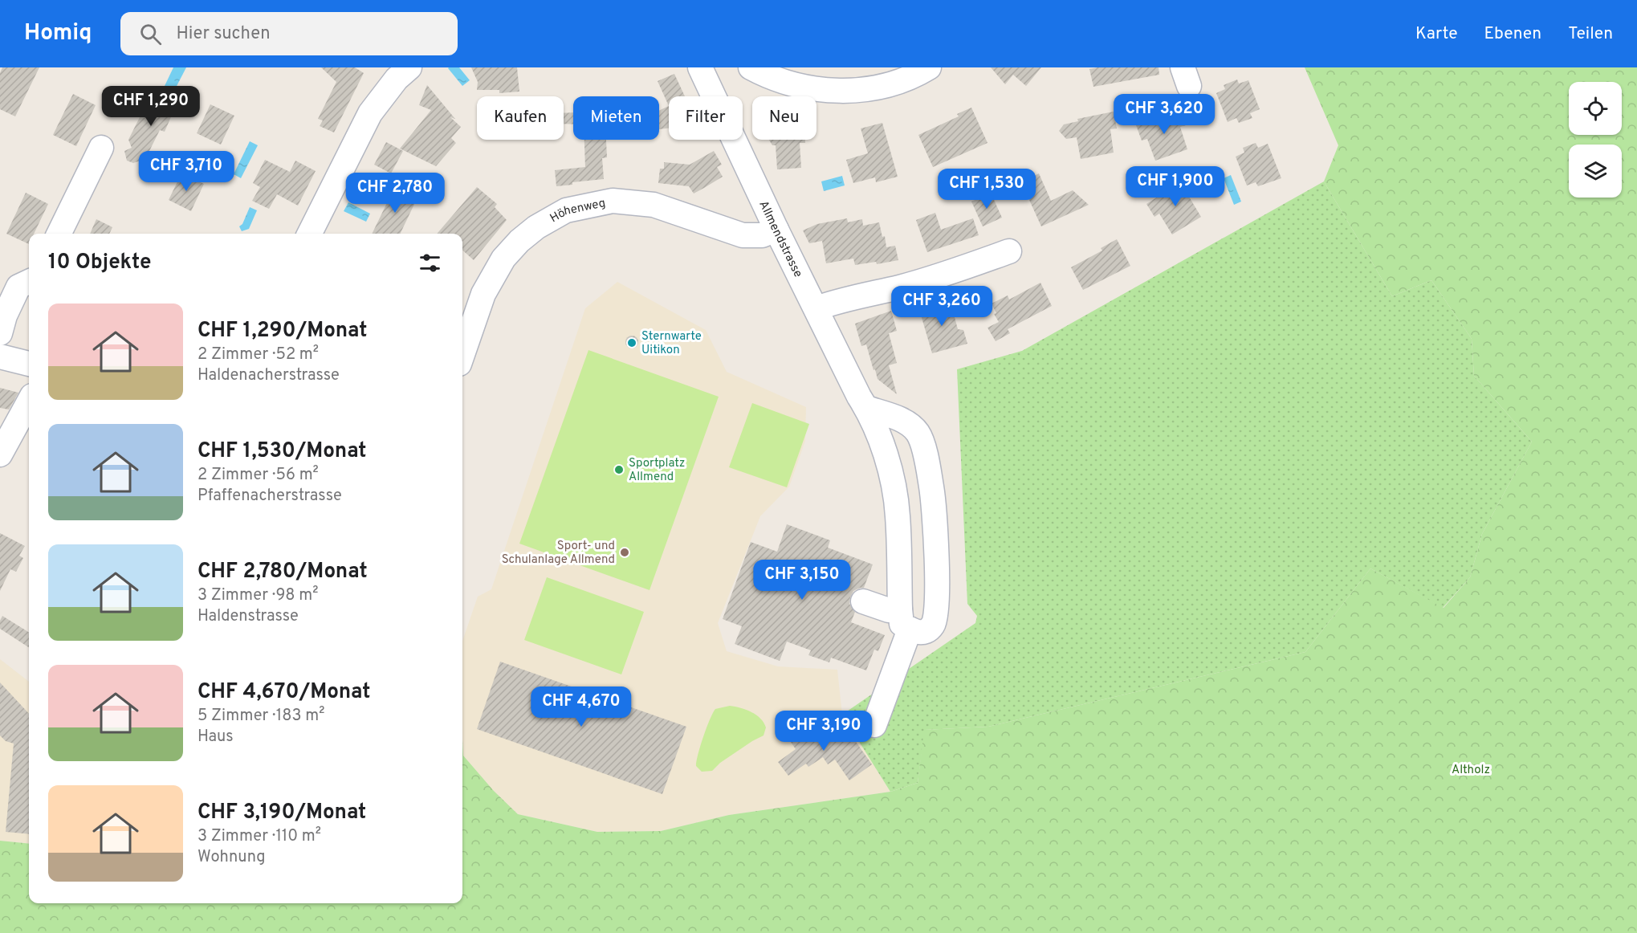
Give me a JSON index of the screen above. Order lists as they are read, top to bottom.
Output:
{
  "streets": {
    "street": ["Höhenweg", "Allmendstrasse"]
  },
  "crossings": [
    ["Höhenweg", "Allmendstrasse"]
  ],
  "parks": ["Altholz"],
  "places": ["Sternwarte Uitikon", "Sportplatz Allmend", "Sport- und Schulanlage Allmend"],
  "page": {
    "header": "Homiq",
    "search": "Hier suchen",
    "nav": ["Karte", "Ebenen", "Teilen"],
    "price": [
      "CHF 1,290",
      "CHF 3,620",
      "CHF 3,710",
      "CHF 1,900",
      "CHF 1,530",
      "CHF 2,780",
      "CHF 3,260",
      "CHF 3,150",
      "CHF 4,670",
      "CHF 3,190"
    ],
    "chip": [
      "Kaufen",
      "Mieten",
      "Filter",
      "Neu"
    ],
    "heading": "10 Objekte",
    "list": [
      {
        "name": "CHF 1,290/Monat",
        "note": "2 Zimmer · 52 m² · Haldenacherstrasse"
      },
      {
        "name": "CHF 1,530/Monat",
        "note": "2 Zimmer · 56 m² · Pfaffenacherstrasse"
      },
      {
        "name": "CHF 2,780/Monat",
        "note": "3 Zimmer · 98 m² · Haldenstrasse"
      },
      {
        "name": "CHF 4,670/Monat",
        "note": "5 Zimmer · 183 m² · Haus"
      },
      {
        "name": "CHF 3,190/Monat",
        "note": "3 Zimmer · 110 m² · Wohnung"
      }
    ]
  }
}
